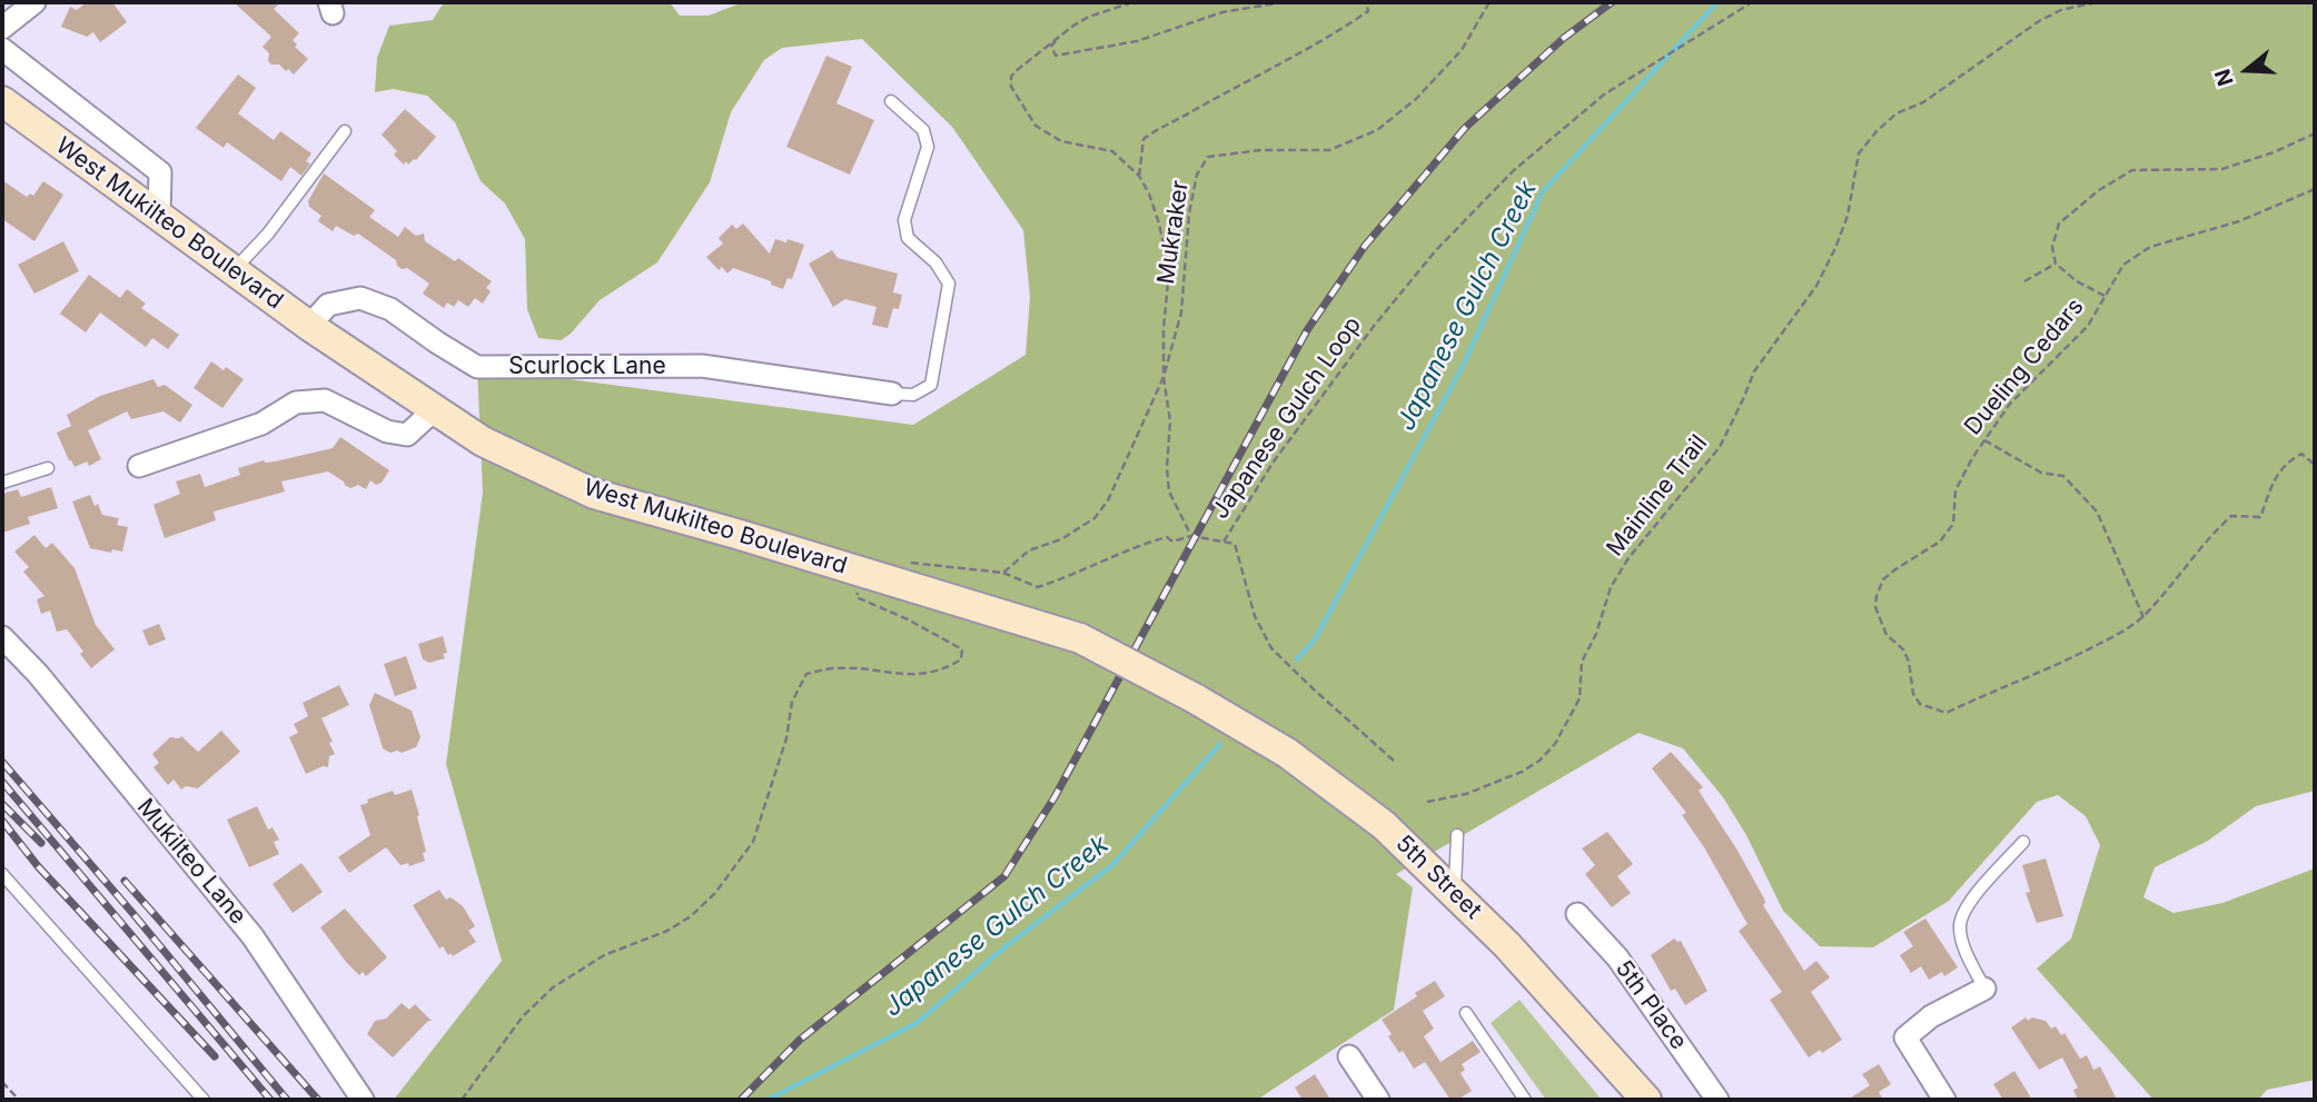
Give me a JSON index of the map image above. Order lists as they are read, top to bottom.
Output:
{
  "streets": {
    "main road": ["West Mukilteo Boulevard", "5th Street"],
    "street": ["Scurlock Lane", "Mukilteo Lane", "5th Place"],
    "path": [
      "Mukraker",
      "Dueling Cedars",
      "Japanese Gulch Loop",
      "Mainline Trail"
    ]
  },
  "crossings": [
    ["West Mukilteo Boulevard", "Scurlock Lane"],
    ["West Mukilteo Boulevard", "5th Street"],
    ["Mukraker", "Japanese Gulch Loop"]
  ],
  "water": ["Japanese Gulch Creek"],
  "north": "left"
}
